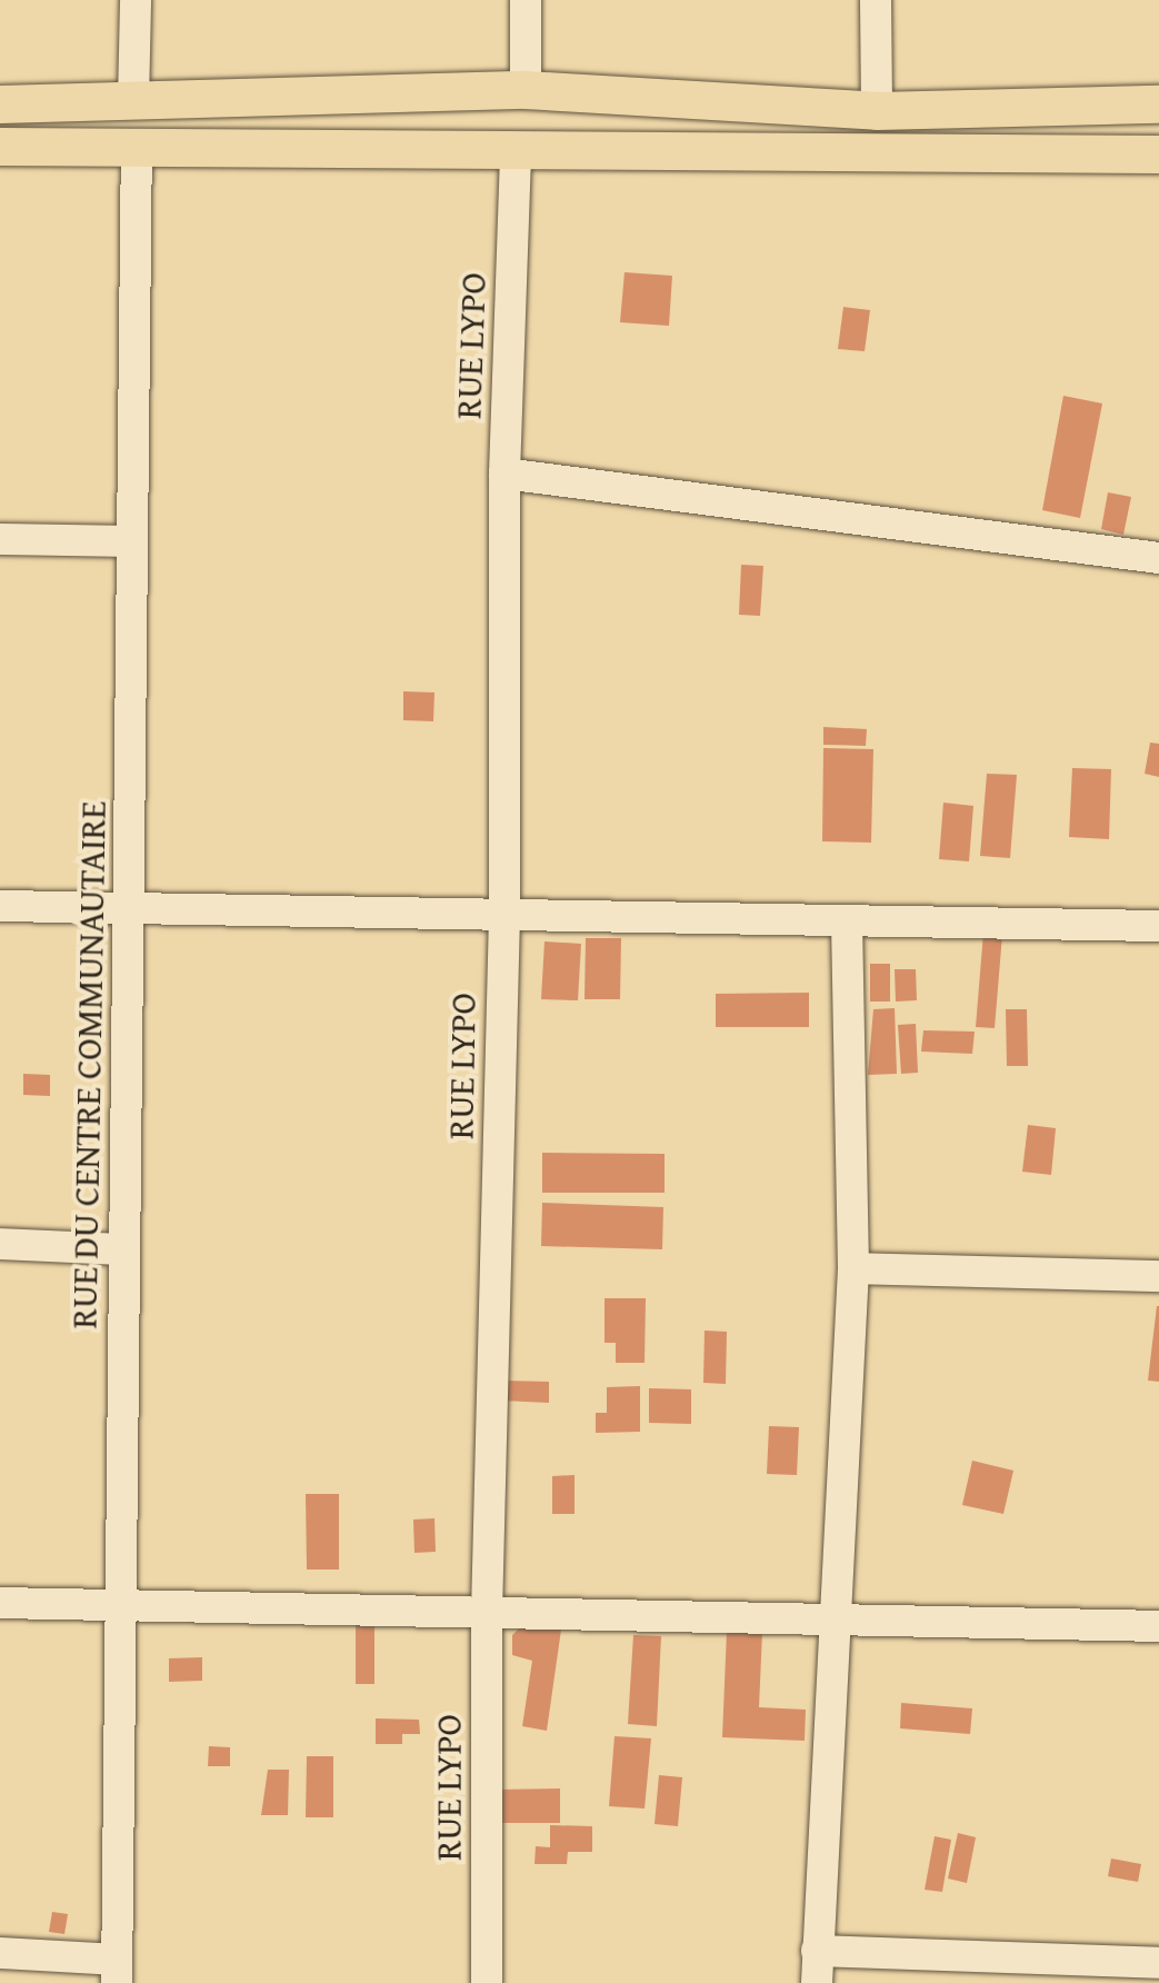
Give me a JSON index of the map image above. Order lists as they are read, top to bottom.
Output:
{
  "streets": {
    "street": ["RUE LYPO", "RUE DU CENTRE COMMUNAUTAIRE"]
  }
}
